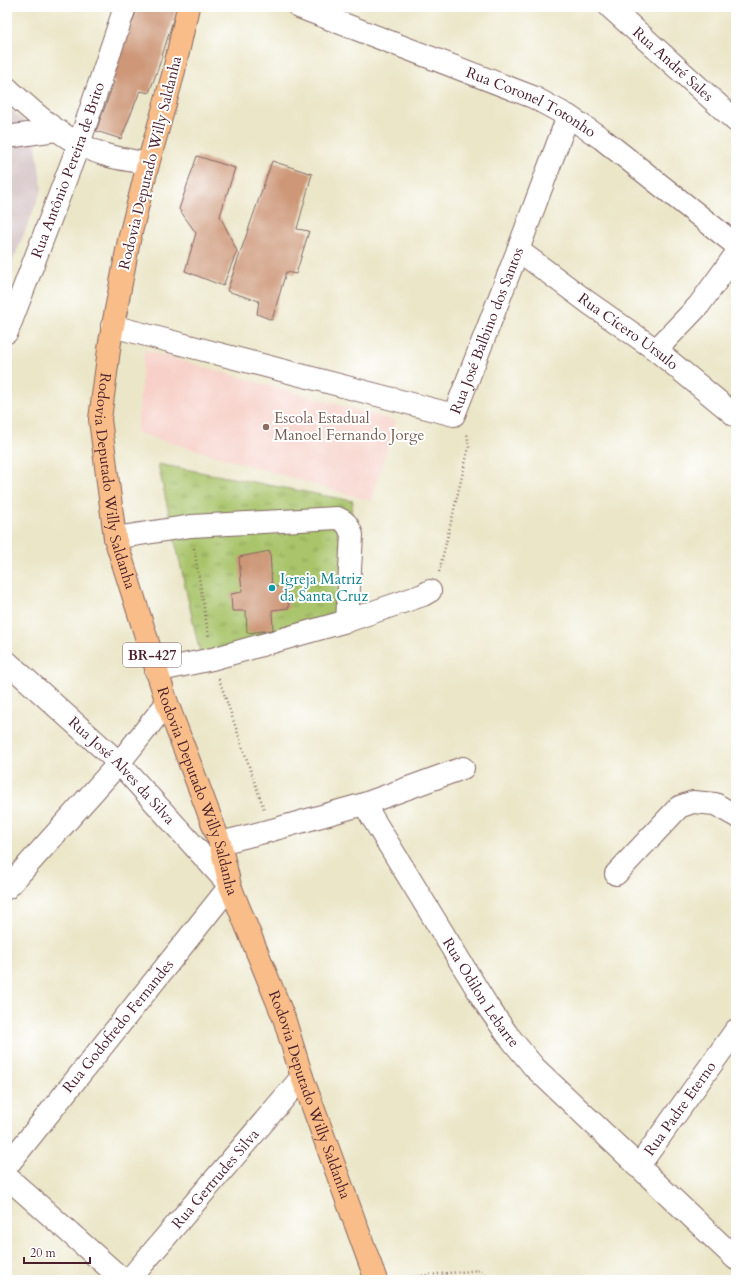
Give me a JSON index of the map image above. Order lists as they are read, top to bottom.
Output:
{
  "streets": {
    "main road": ["Rodovia Deputado Willy Saldanha", "BR-427"],
    "street": [
      "Rua André Sales",
      "Rua Coronel Totonho",
      "Rua Antônio Pereira de Brito",
      "Rua José Balbino dos Santos",
      "Rua Cícero Ursulo",
      "Rua José Alves da Silva",
      "Rua Odilon Lebarre",
      "Rua Godofredo Fernandes",
      "Rua Padre Eterno",
      "Rua Gertrudes Silva"
    ]
  },
  "crossings": [
    ["Rua Coronel Totonho", "Rua José Balbino dos Santos"],
    ["Rodovia Deputado Willy Saldanha", "Rua José Alves da Silva"],
    ["Rodovia Deputado Willy Saldanha", "Rua Godofredo Fernandes"],
    ["Rodovia Deputado Willy Saldanha", "Rua Gertrudes Silva"],
    ["Rua José Balbino dos Santos", "Rua Cícero Ursulo"],
    ["Rua José Alves da Silva", "Rua Godofredo Fernandes"],
    ["Rua Odilon Lebarre", "Rua Padre Eterno"]
  ],
  "places": ["Escola Estadual Manoel Fernando Jorge", "Igreja Matriz da Santa Cruz"],
  "scale_bar": "20 m"
}
